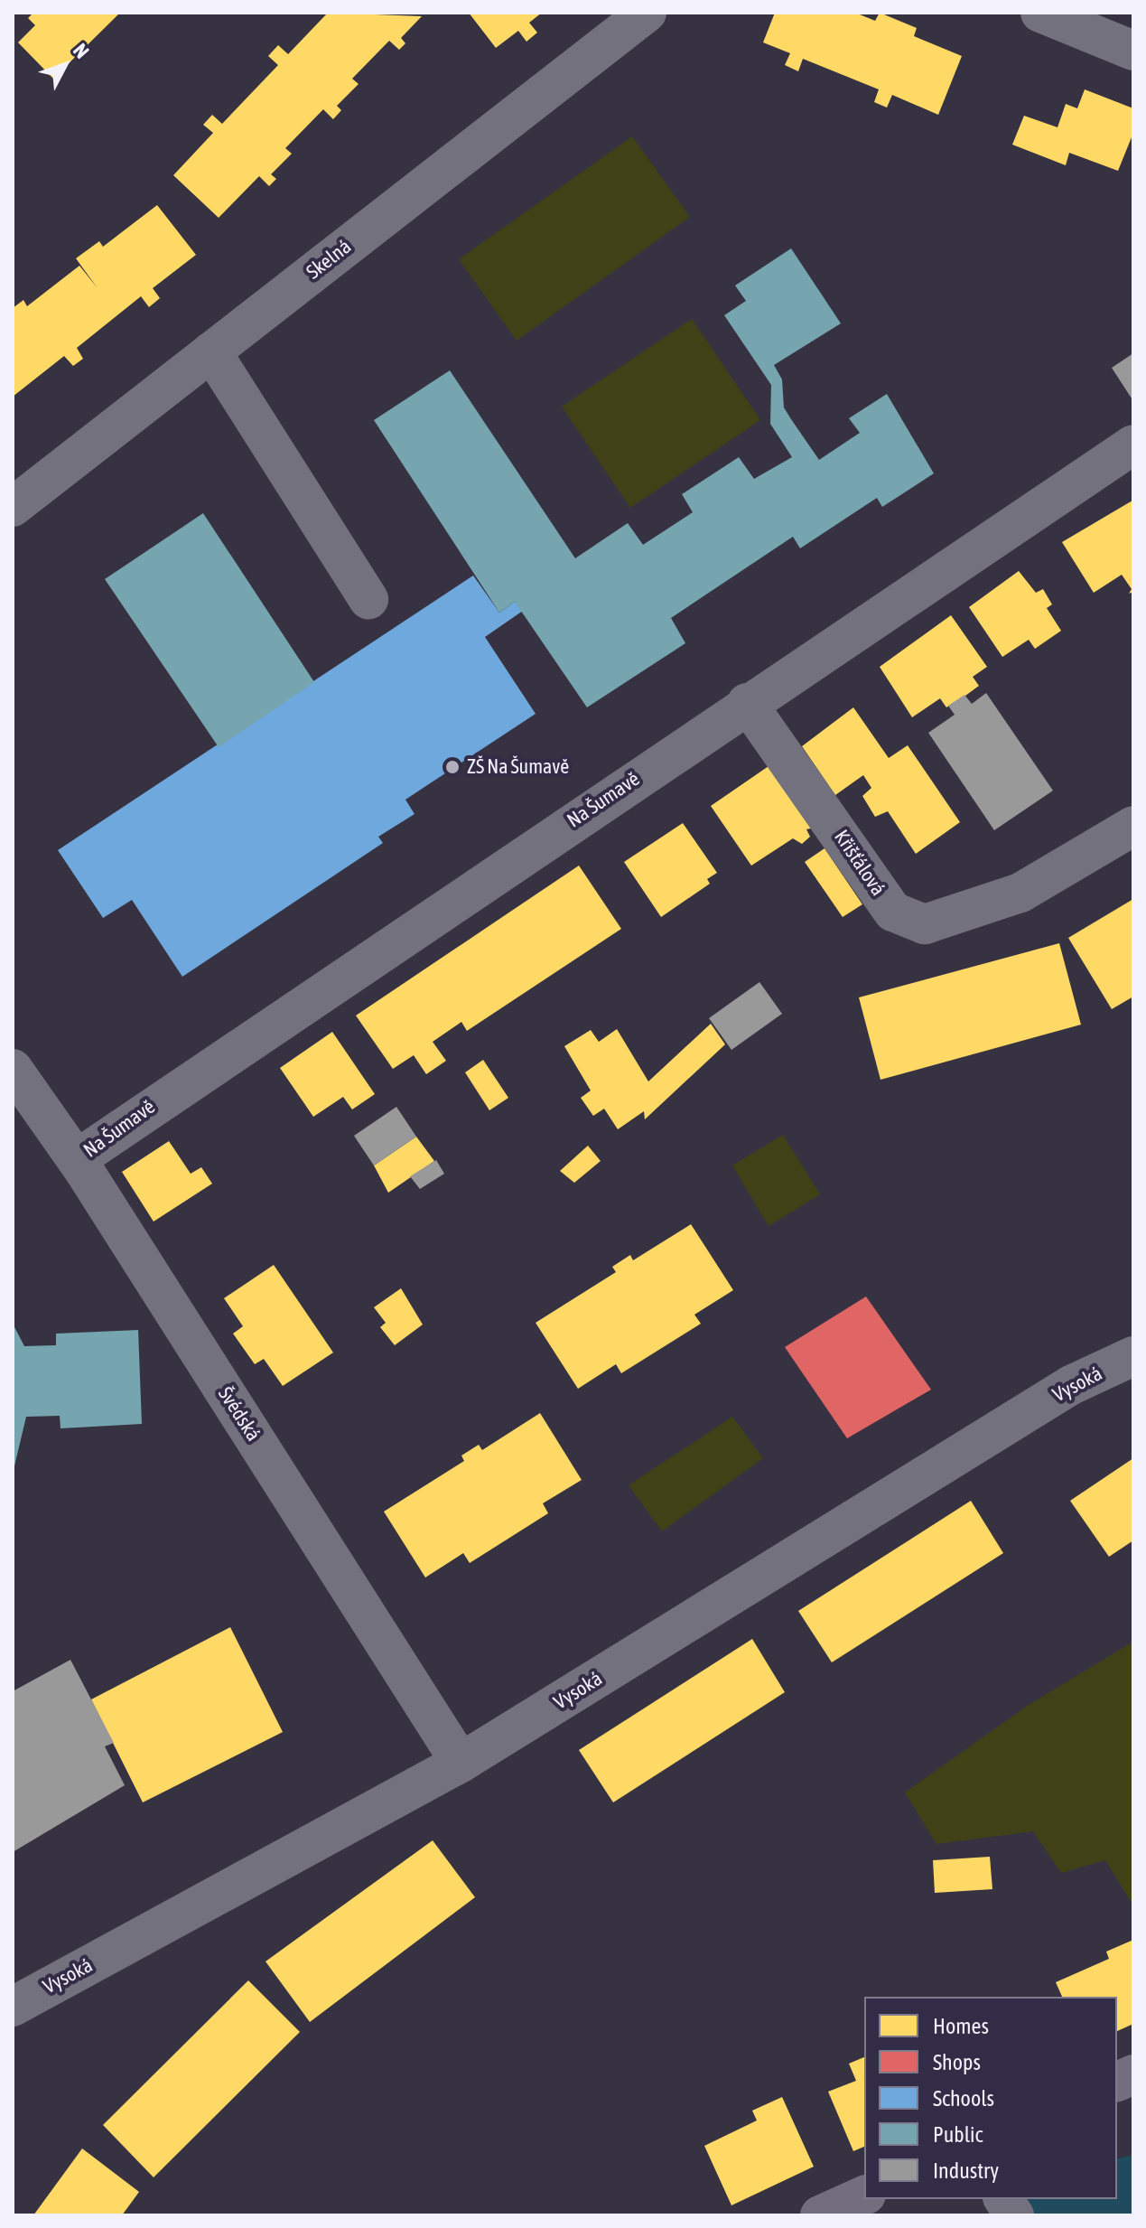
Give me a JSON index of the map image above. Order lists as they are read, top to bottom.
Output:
{
  "streets": {
    "street": [
      "Skelná",
      "Na Šumavě",
      "Křišťálová",
      "Vysoká",
      "Švédská"
    ]
  },
  "crossings": [
    ["Na Šumavě", "Křišťálová"],
    ["Na Šumavě", "Švédská"],
    ["Vysoká", "Švédská"]
  ],
  "places": ["ZŠ Na Šumavě"],
  "legend": [
    "Homes",
    "Shops",
    "Schools",
    "Public",
    "Industry"
  ],
  "north": "top right"
}
